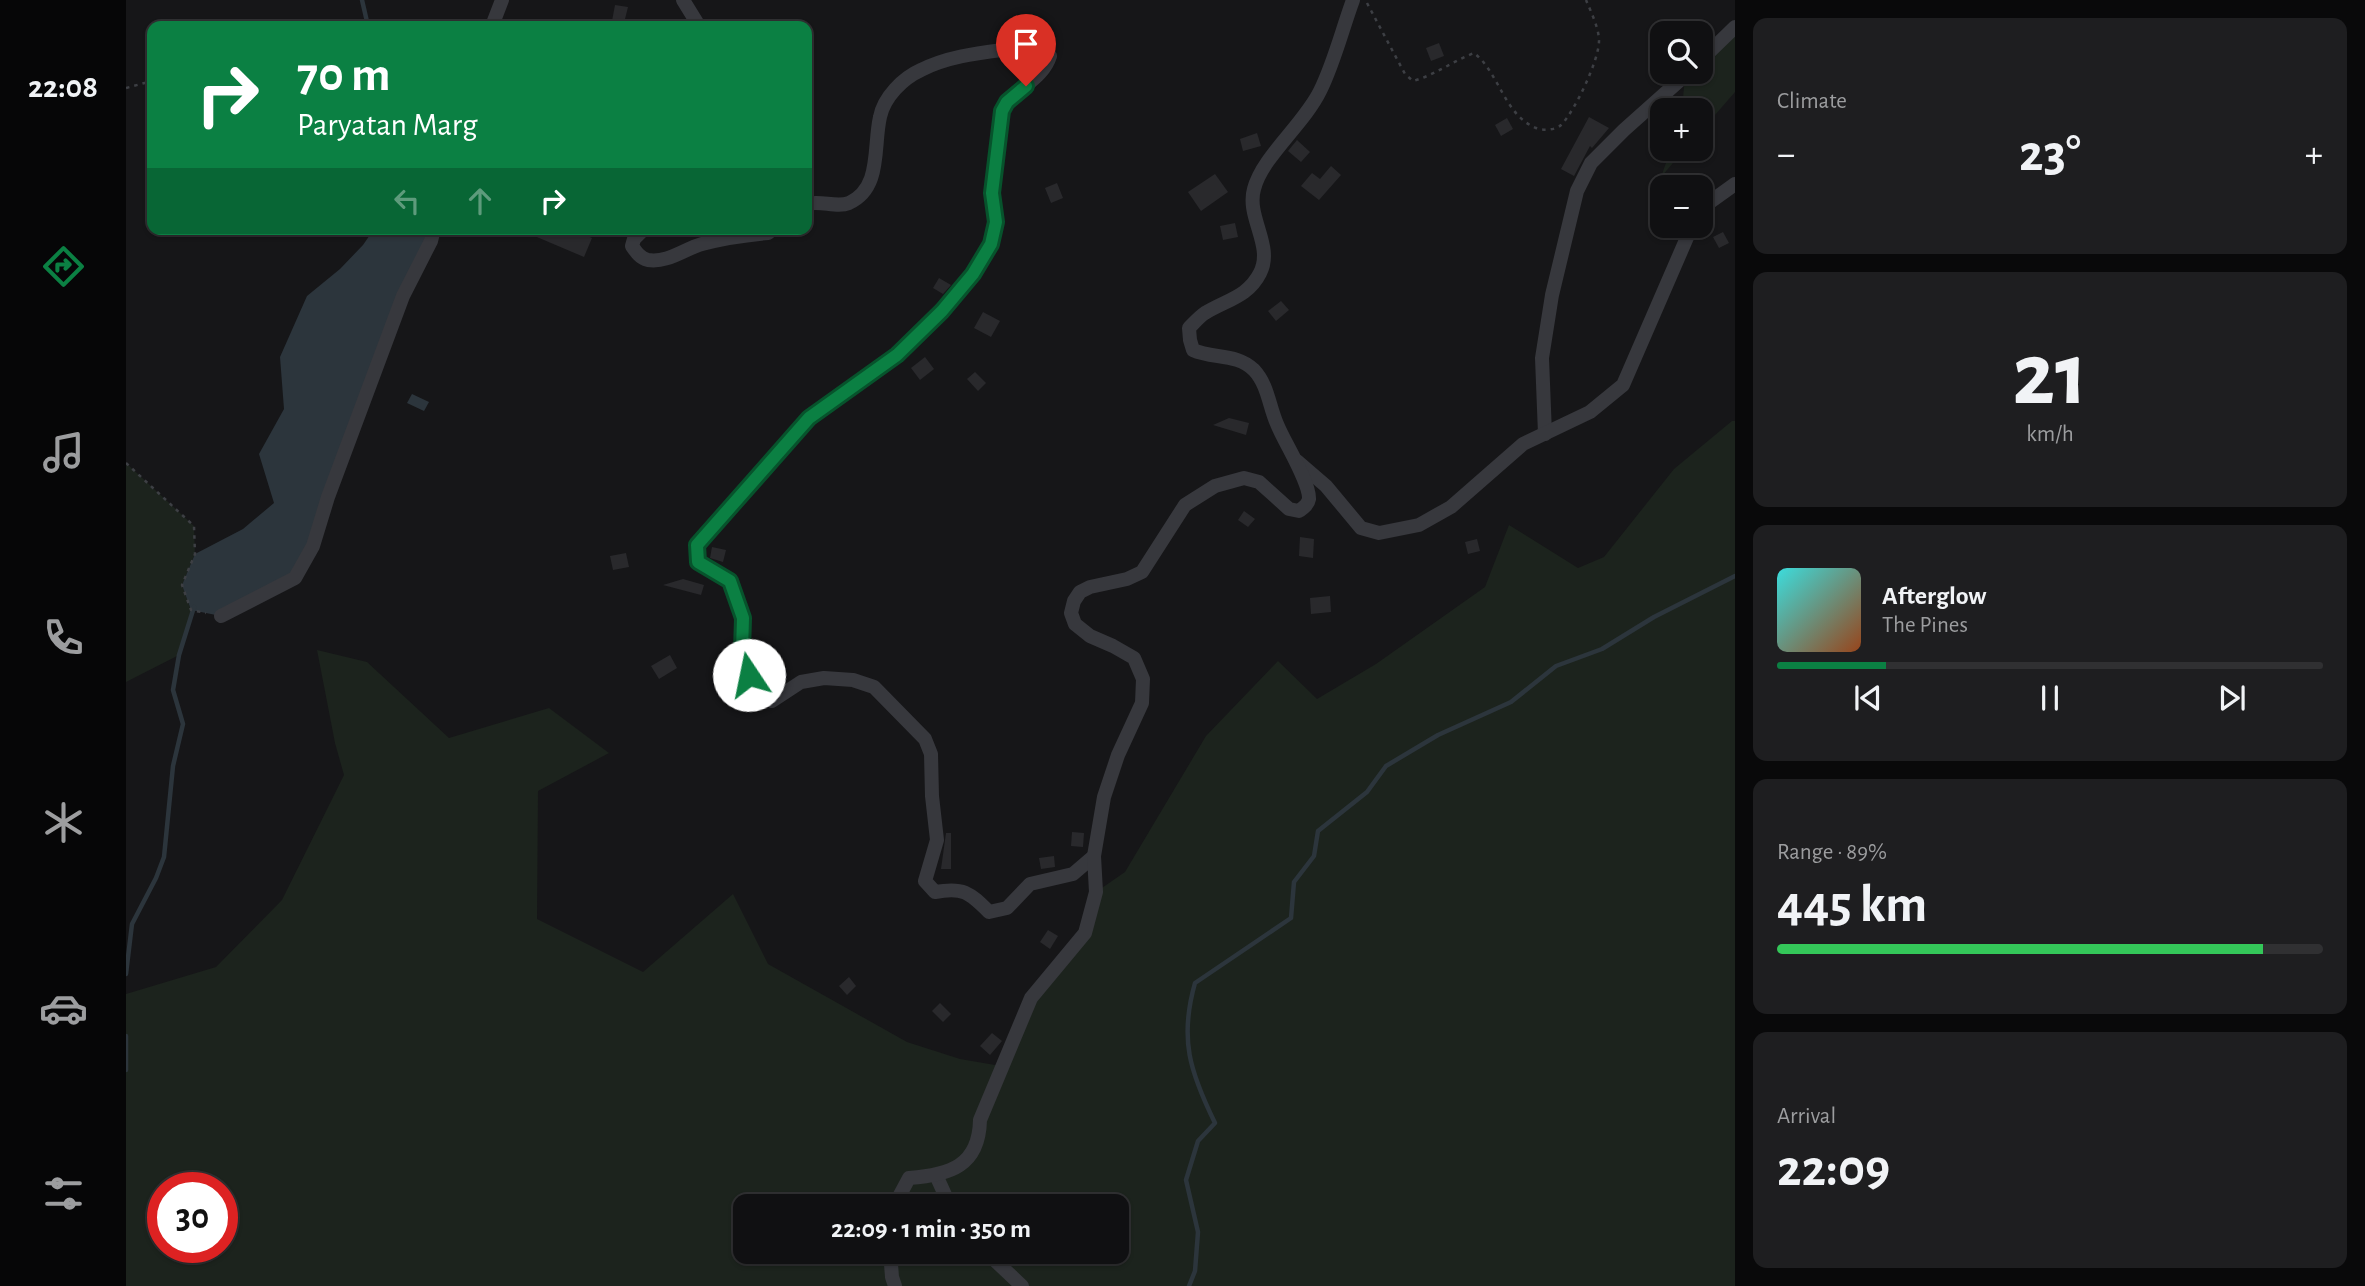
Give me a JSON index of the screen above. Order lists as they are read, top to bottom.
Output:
{
  "page": {
    "tabs": "22:08",
    "tile": [
      "Climate",
      ["21", "km/h"],
      ["Range · 89%", "445 km"],
      ["Arrival", "22:09"]
    ],
    "map_buttons": ["+", "−"],
    "turn": ["70 m", "Paryatan Marg"],
    "heat": ["−", "23°", "+"],
    "song": ["Afterglow", "The Pines"],
    "limit": "30",
    "trip": "22:09 · 1 min · 350 m"
  }
}
